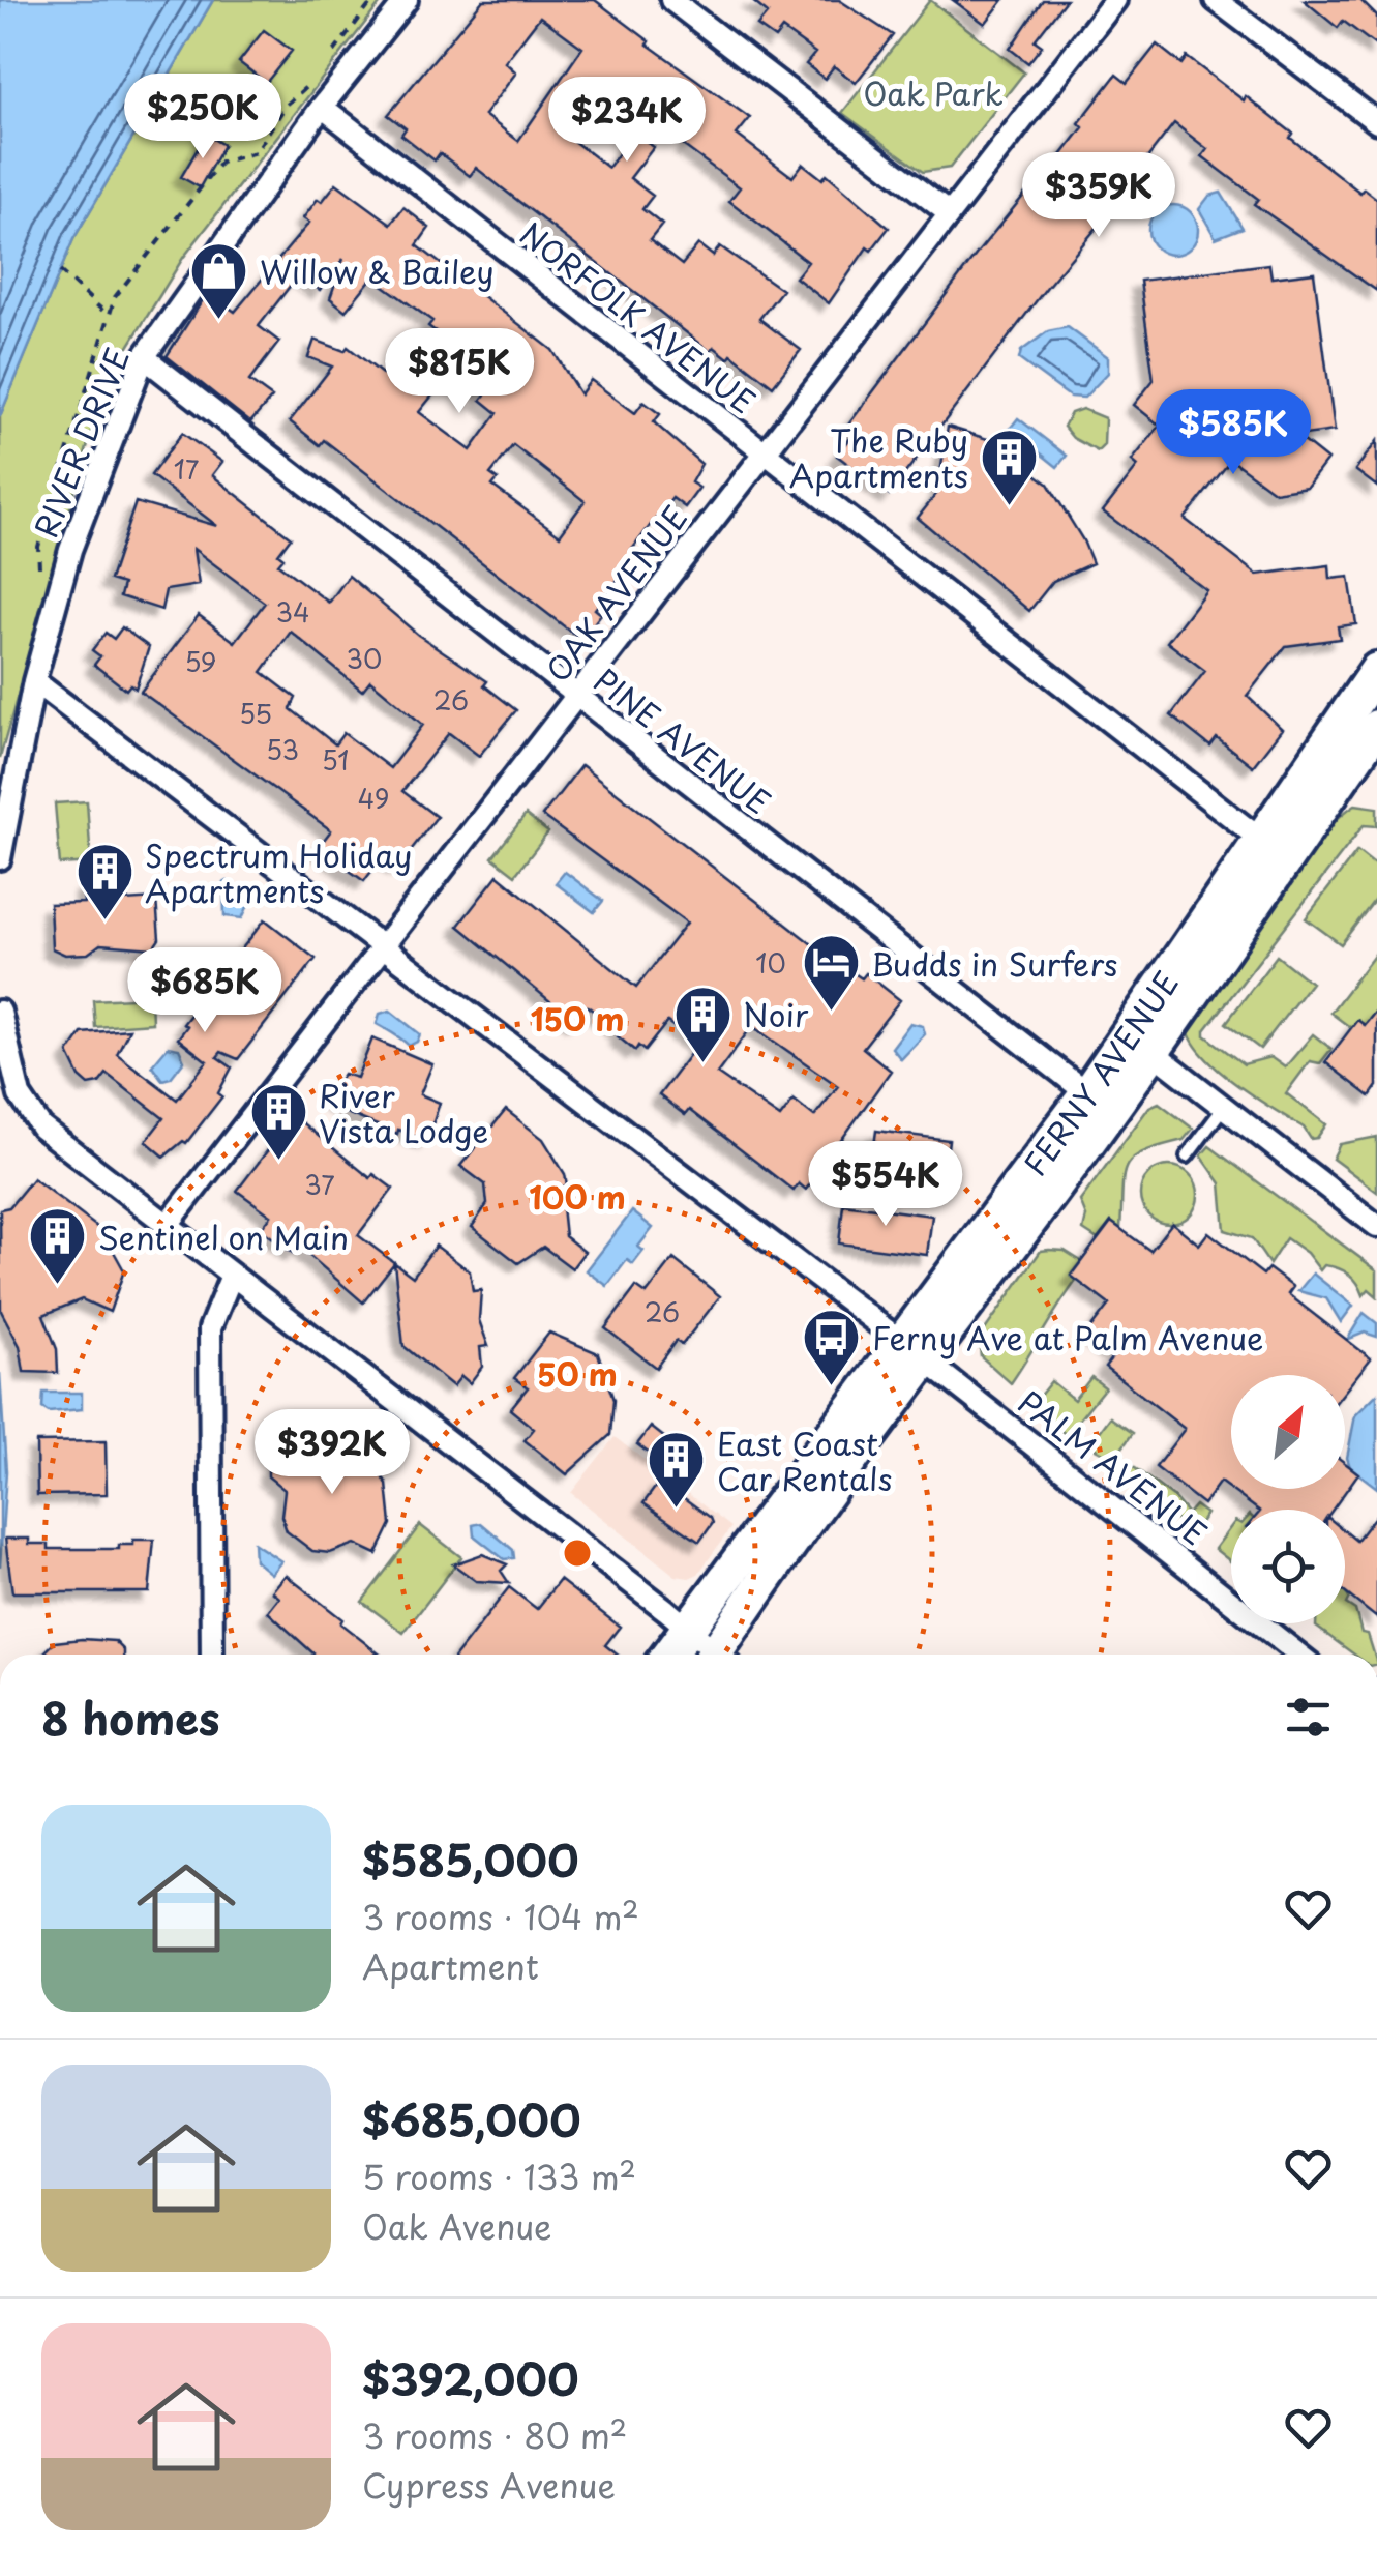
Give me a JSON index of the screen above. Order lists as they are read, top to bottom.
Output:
{
  "streets": {
    "highway": ["FERNY AVENUE"],
    "street": [
      "NORFOLK AVENUE",
      "RIVER DRIVE",
      "OAK AVENUE",
      "PINE AVENUE",
      "PALM AVENUE"
    ]
  },
  "crossings": [
    ["NORFOLK AVENUE", "RIVER DRIVE"],
    ["NORFOLK AVENUE", "OAK AVENUE"],
    ["NORFOLK AVENUE", "FERNY AVENUE"],
    ["RIVER DRIVE", "PINE AVENUE"],
    ["RIVER DRIVE", "PALM AVENUE"],
    ["OAK AVENUE", "PINE AVENUE"],
    ["OAK AVENUE", "PALM AVENUE"],
    ["PINE AVENUE", "FERNY AVENUE"],
    ["FERNY AVENUE", "PALM AVENUE"]
  ],
  "parks": ["Oak Park"],
  "places": {
    "shop": ["Willow & Bailey"],
    "building": [
      "The Ruby Apartments",
      "Spectrum Holiday Apartments",
      "Noir",
      "River Vista Lodge",
      "Sentinel on Main",
      "East Coast Car Rentals"
    ],
    "hotel": ["Budds in Surfers"],
    "bus stop": ["Ferny Ave at Palm Avenue"]
  },
  "house_numbers": [
    "17",
    "34",
    "30",
    "59",
    "26",
    "55",
    "53",
    "51",
    "49",
    "10",
    "37",
    "26"
  ],
  "north": "top right",
  "page": {
    "price": [
      "$250K",
      "$234K",
      "$359K",
      "$815K",
      "$585K",
      "$685K",
      "$554K",
      "$392K"
    ],
    "heading": "8 homes",
    "list": [
      {
        "name": "$585,000",
        "note": "3 rooms · 104 m² · Apartment"
      },
      {
        "name": "$685,000",
        "note": "5 rooms · 133 m² · Oak Avenue"
      },
      {
        "name": "$392,000",
        "note": "3 rooms · 80 m² · Cypress Avenue"
      }
    ]
  },
  "rings": ["150 m", "100 m", "50 m"]
}
